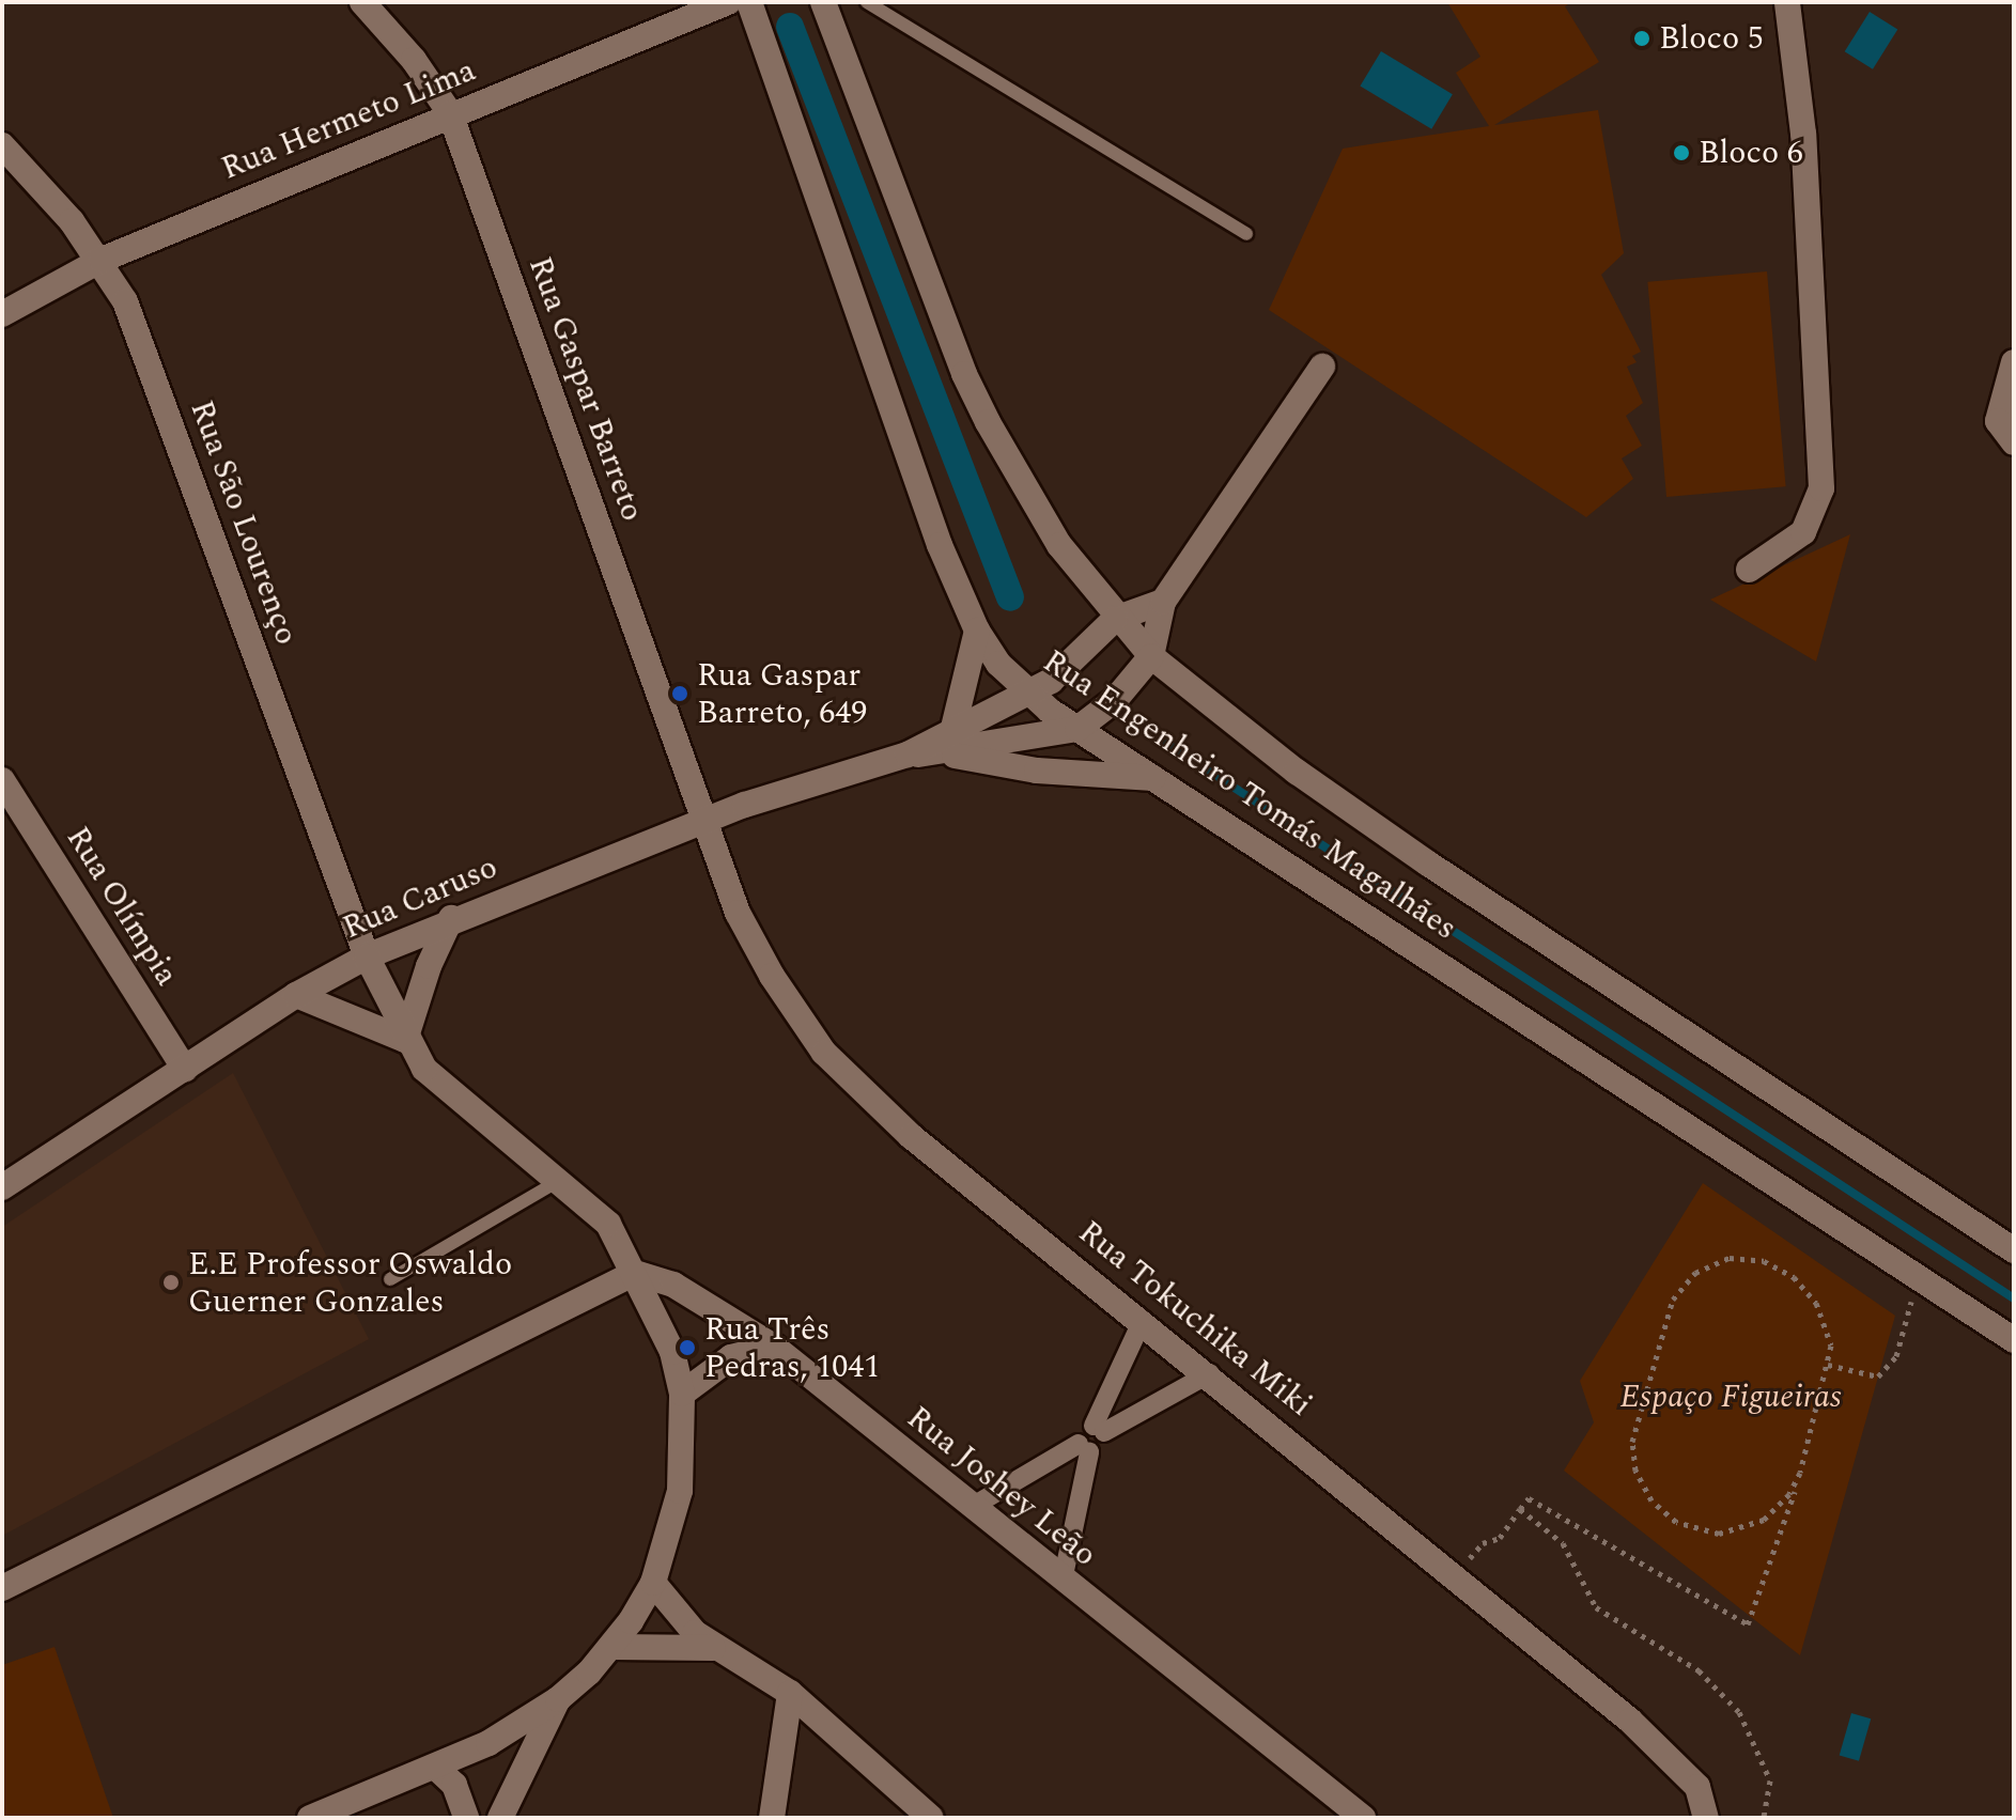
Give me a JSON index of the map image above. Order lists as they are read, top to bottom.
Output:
{
  "streets": {
    "street": [
      "Rua Hermeto Lima",
      "Rua Gaspar Barreto",
      "Rua São Lourenço",
      "Rua Engenheiro Tomás Magalhães",
      "Rua Caruso",
      "Rua Olímpia",
      "Rua Tokuchika Miki",
      "Rua Joshey Leão"
    ]
  },
  "crossings": [
    ["Rua Hermeto Lima", "Rua Gaspar Barreto"],
    ["Rua Hermeto Lima", "Rua São Lourenço"],
    ["Rua Gaspar Barreto", "Rua Caruso"],
    ["Rua Gaspar Barreto", "Rua Tokuchika Miki"],
    ["Rua São Lourenço", "Rua Caruso"],
    ["Rua Engenheiro Tomás Magalhães", "Rua Caruso"],
    ["Rua Caruso", "Rua Olímpia"],
    ["Rua Caruso", "Rua Tokuchika Miki"]
  ],
  "parks": ["Espaço Figueiras"],
  "places": [
    "Bloco 5",
    "Bloco 6",
    "Rua Gaspar Barreto, 649",
    "E.E Professor Oswaldo Guerner Gonzales",
    "Rua Três Pedras, 1041"
  ]
}
